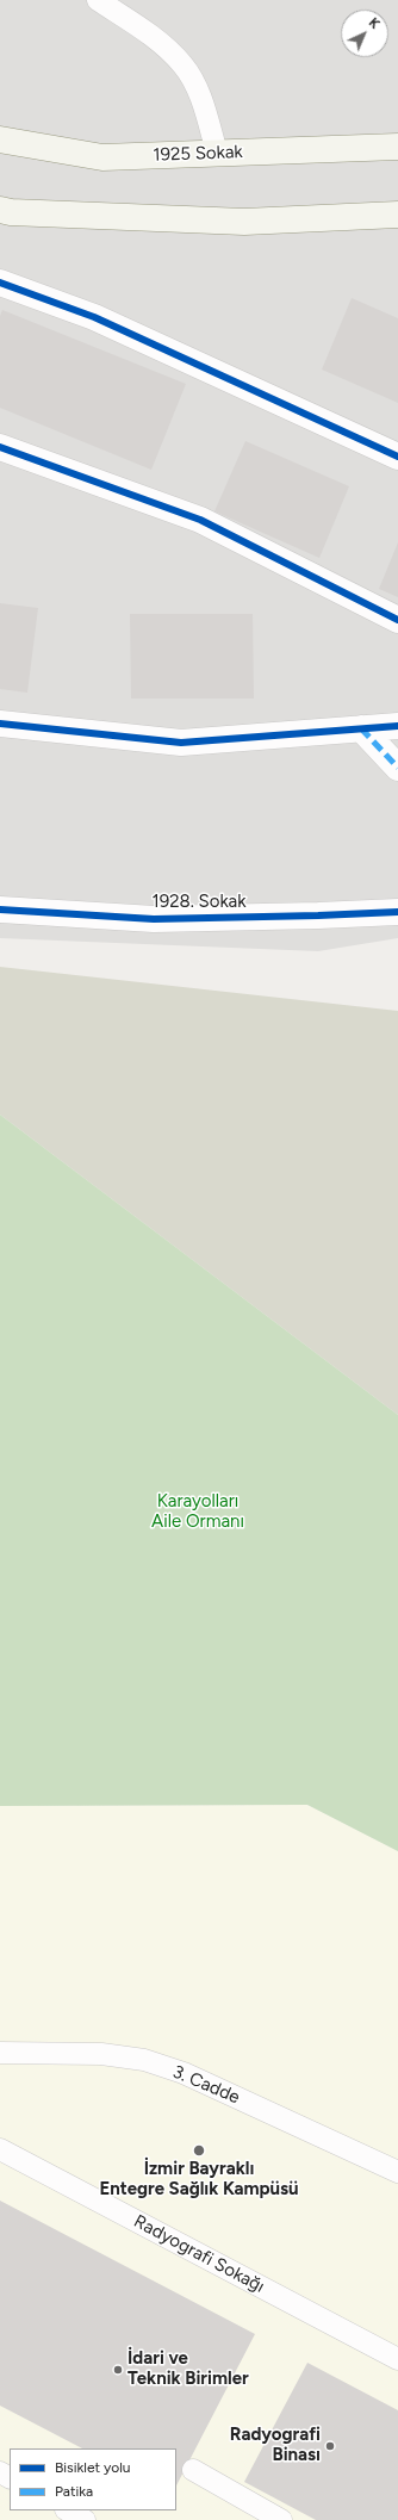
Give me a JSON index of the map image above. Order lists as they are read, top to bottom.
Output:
{
  "streets": {
    "main road": ["1925 Sokak"],
    "street": ["1928. Sokak"],
    "lane": ["3. Cadde", "Radyografi Sokağı"]
  },
  "parks": ["Karayolları Aile Ormanı"],
  "places": ["İzmir Bayraklı Entegre Sağlık Kampüsü", "İdari ve Teknik Birimler", "Radyografi Binası"],
  "legend": ["Bisiklet yolu", "Patika"],
  "north": "top right"
}
